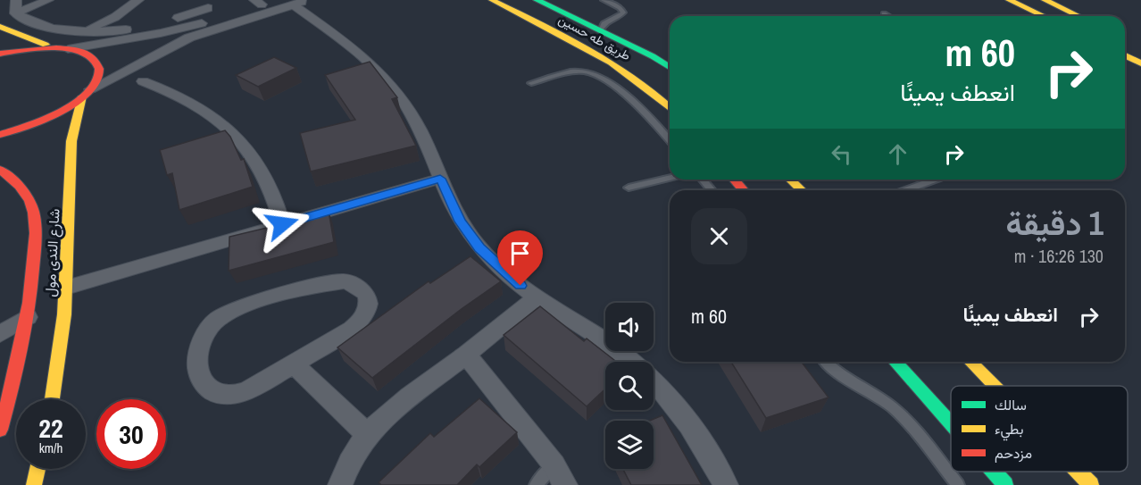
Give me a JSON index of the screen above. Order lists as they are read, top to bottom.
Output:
{
  "streets": {
    "street": ["طريق طه حسين", "شارع الندى مول"]
  },
  "legend": ["سالك", "بطيء", "مزدحم"],
  "page": {
    "turn": ["60 m", "انعطف يمينًا"],
    "heading": ["1 دقيقة", "130 m · 16:26"],
    "list": [
      {
        "name": "انعطف يمينًا",
        "value": "60 m"
      }
    ],
    "speed": "22 km/h",
    "limit": "30"
  }
}
